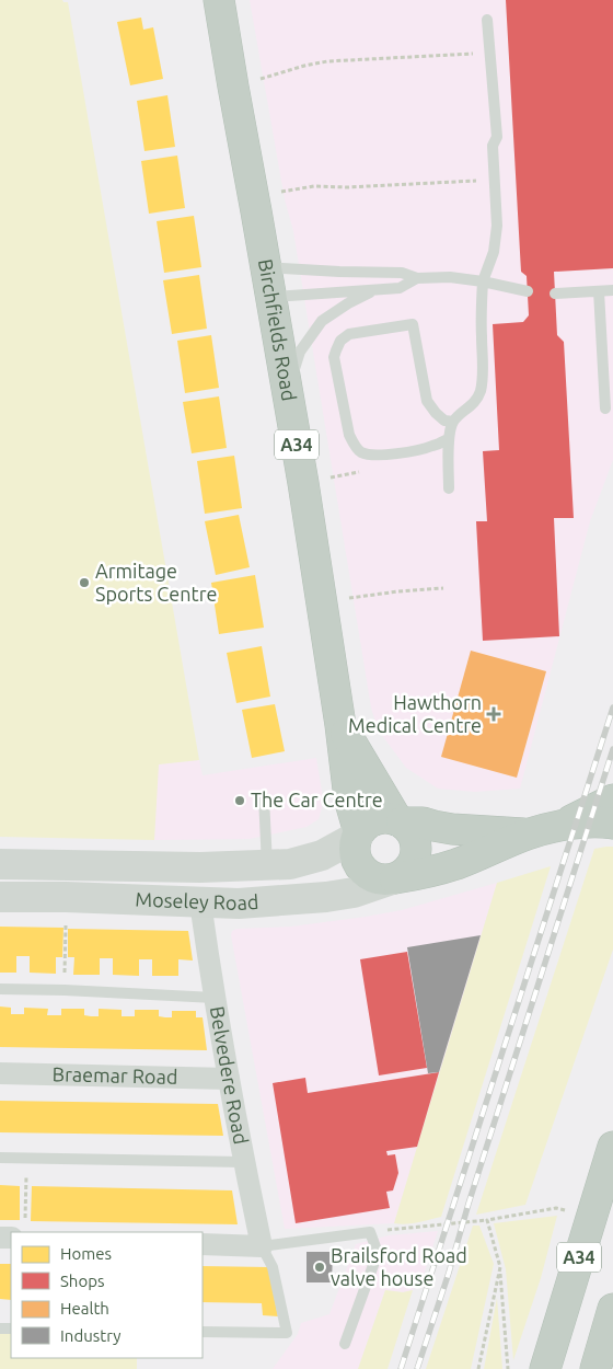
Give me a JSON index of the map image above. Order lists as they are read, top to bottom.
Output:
{
  "streets": {
    "highway": ["Birchfields Road", "A34", "Moseley Road"],
    "street": ["Belvedere Road", "Braemar Road"]
  },
  "crossings": [
    ["Birchfields Road", "A34"],
    ["Birchfields Road", "Moseley Road"],
    ["A34", "Moseley Road"],
    ["Moseley Road", "Belvedere Road"],
    ["Belvedere Road", "Braemar Road"]
  ],
  "places": {
    "other": ["Armitage Sports Centre", "The Car Centre", "Brailsford Road valve house"],
    "health": ["Hawthorn Medical Centre"]
  },
  "legend": [
    "Homes",
    "Shops",
    "Health",
    "Industry"
  ]
}
